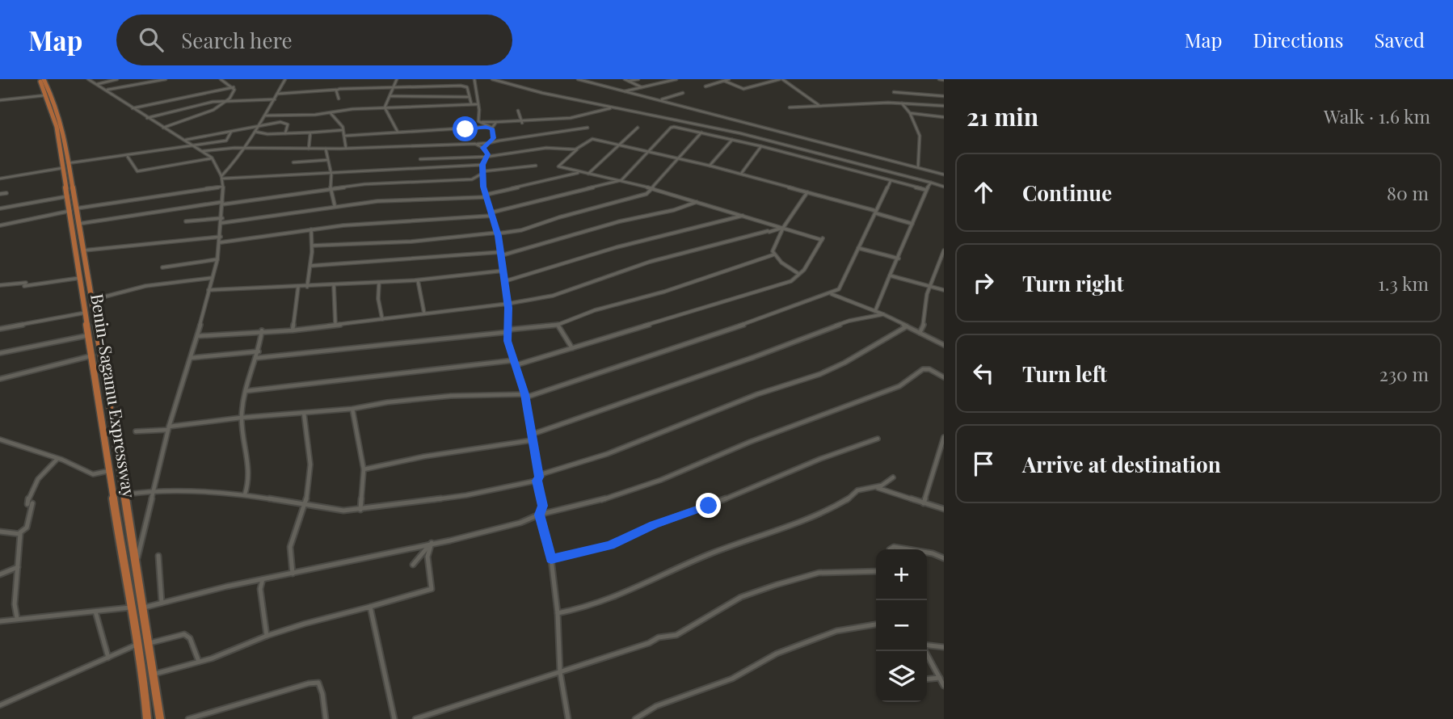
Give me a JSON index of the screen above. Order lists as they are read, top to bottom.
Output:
{
  "streets": {
    "highway": ["Benin-Sagamu Expressway"]
  },
  "page": {
    "header": "Map",
    "search": "Search here",
    "nav": ["Map", "Directions", "Saved"],
    "heading": ["21 min", "Walk · 1.6 km"],
    "list": [
      ["Continue", "80 m"],
      ["Turn right", "1.3 km"],
      ["Turn left", "230 m"],
      "Arrive at destination"
    ],
    "map_buttons": ["+", "−"]
  }
}
